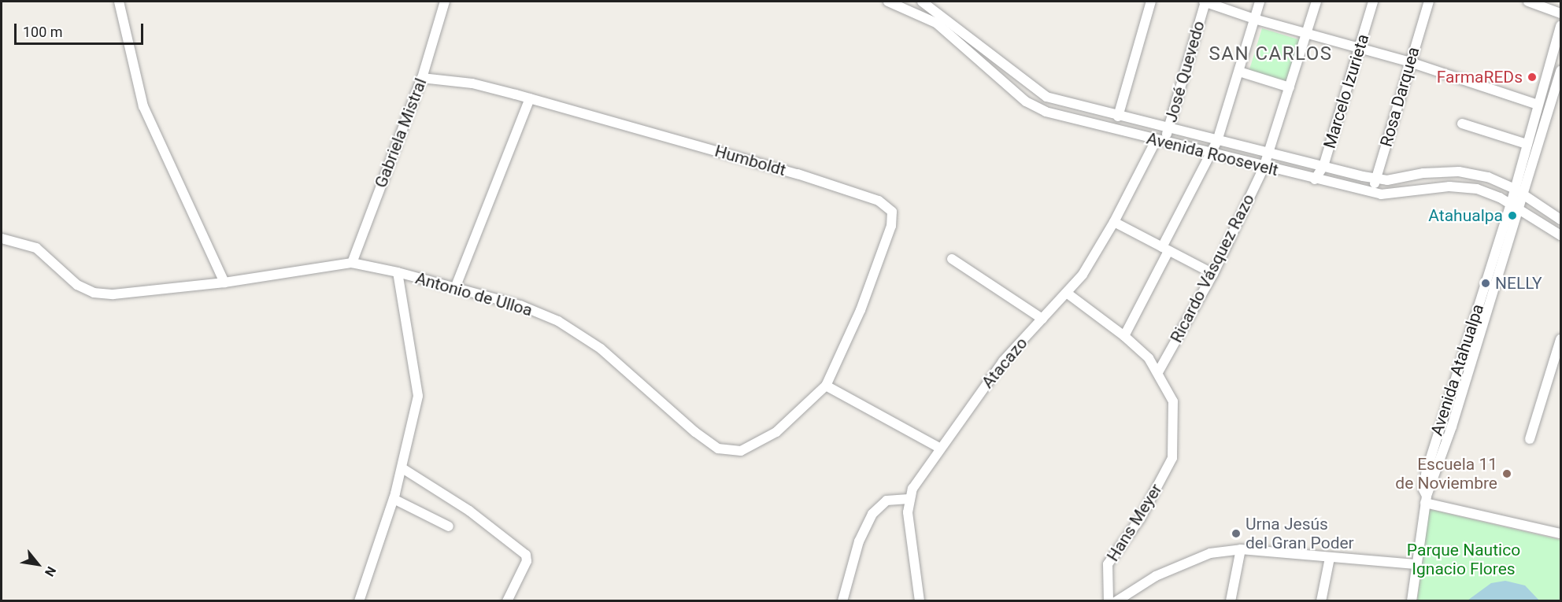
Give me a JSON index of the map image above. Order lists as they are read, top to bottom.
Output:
{
  "streets": {
    "street": [
      "José Quevedo",
      "Marcelo Izurieta",
      "Rosa Darquea",
      "Gabriela Mistral",
      "Avenida Roosevelt",
      "Humboldt",
      "Ricardo Vásquez Razo",
      "Antonio de Ulloa",
      "Atacazo",
      "Avenida Atahualpa",
      "Hans Meyer"
    ]
  },
  "crossings": [
    ["José Quevedo", "Avenida Roosevelt"],
    ["José Quevedo", "Atacazo"],
    ["Marcelo Izurieta", "Avenida Roosevelt"],
    ["Rosa Darquea", "Avenida Roosevelt"],
    ["Gabriela Mistral", "Humboldt"],
    ["Gabriela Mistral", "Antonio de Ulloa"],
    ["Avenida Roosevelt", "Ricardo Vásquez Razo"],
    ["Avenida Roosevelt", "Atacazo"],
    ["Avenida Roosevelt", "Avenida Atahualpa"],
    ["Humboldt", "Antonio de Ulloa"],
    ["Ricardo Vásquez Razo", "Hans Meyer"],
    ["Atacazo", "Hans Meyer"]
  ],
  "districts": ["SAN CARLOS"],
  "parks": ["Parque Nautico Ignacio Flores"],
  "places": [
    "FarmaREDs",
    "Atahualpa",
    "NELLY",
    "Escuela 11 de Noviembre",
    "Urna Jesús del Gran Poder"
  ],
  "scale_bar": "100 m",
  "north": "bottom right"
}
